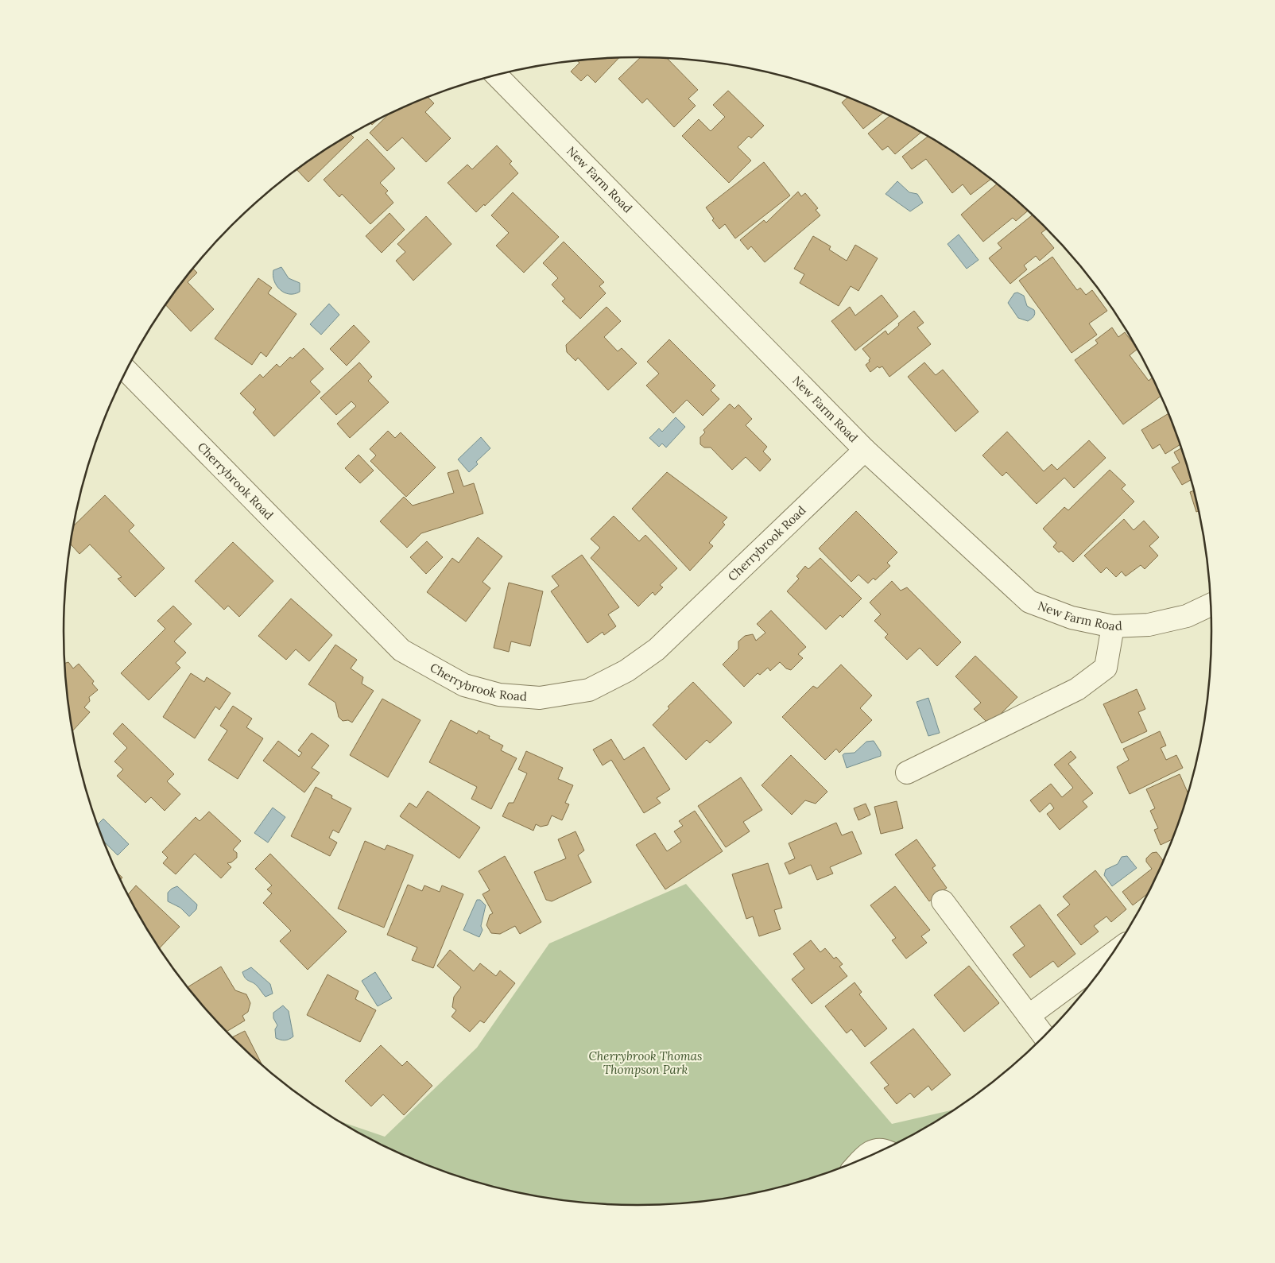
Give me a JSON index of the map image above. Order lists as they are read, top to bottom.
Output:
{
  "streets": {
    "street": ["New Farm Road", "Cherrybrook Road"]
  },
  "crossings": [
    ["New Farm Road", "Cherrybrook Road"]
  ],
  "parks": ["Cherrybrook Thomas Thompson Park"]
}
